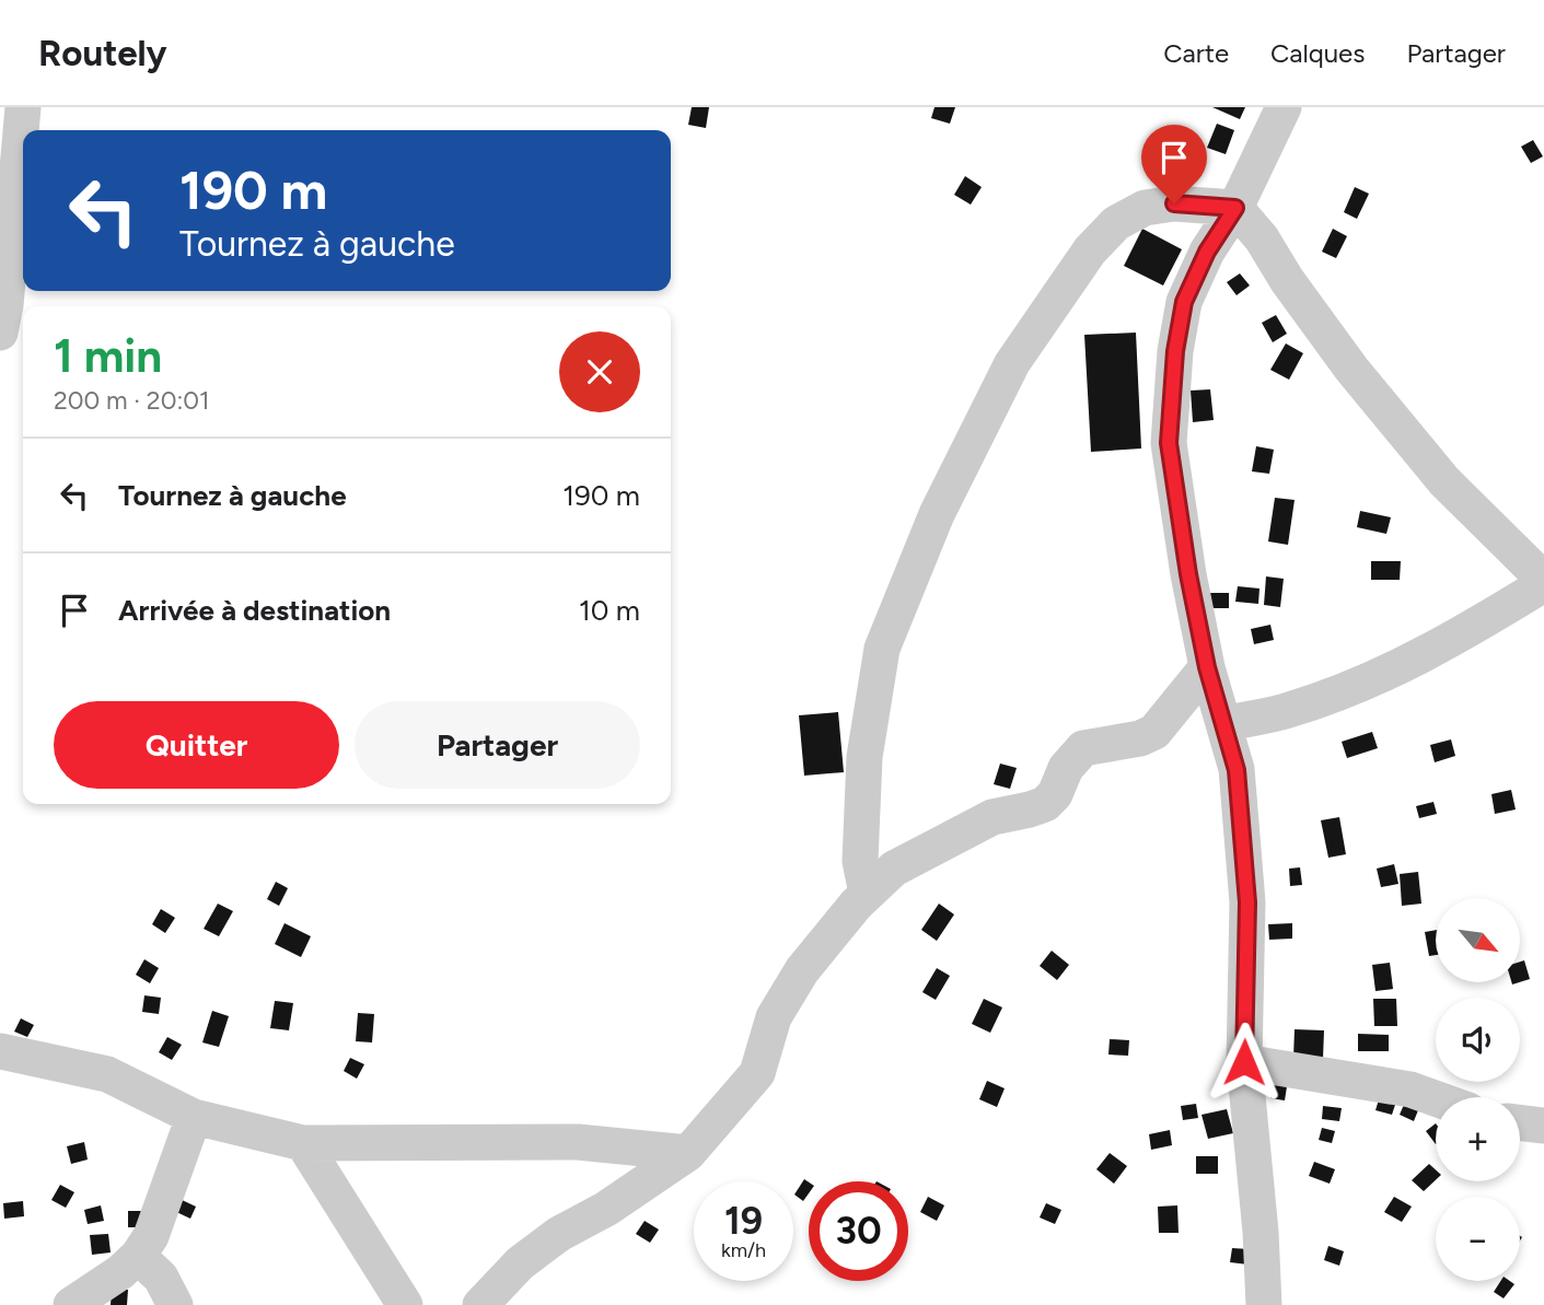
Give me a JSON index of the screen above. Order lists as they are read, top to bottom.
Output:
{
  "north": "bottom right",
  "page": {
    "header": "Routely",
    "nav": ["Carte", "Calques", "Partager"],
    "turn": ["190 m", "Tournez à gauche"],
    "heading": ["1 min", "200 m · 20:01"],
    "list": [
      {
        "name": "Tournez à gauche",
        "value": "190 m"
      },
      {
        "name": "Arrivée à destination",
        "value": "10 m"
      }
    ],
    "buttons": ["Quitter", "Partager"],
    "map_buttons": ["+", "−"],
    "speed": "19 km/h",
    "limit": "30"
  }
}
